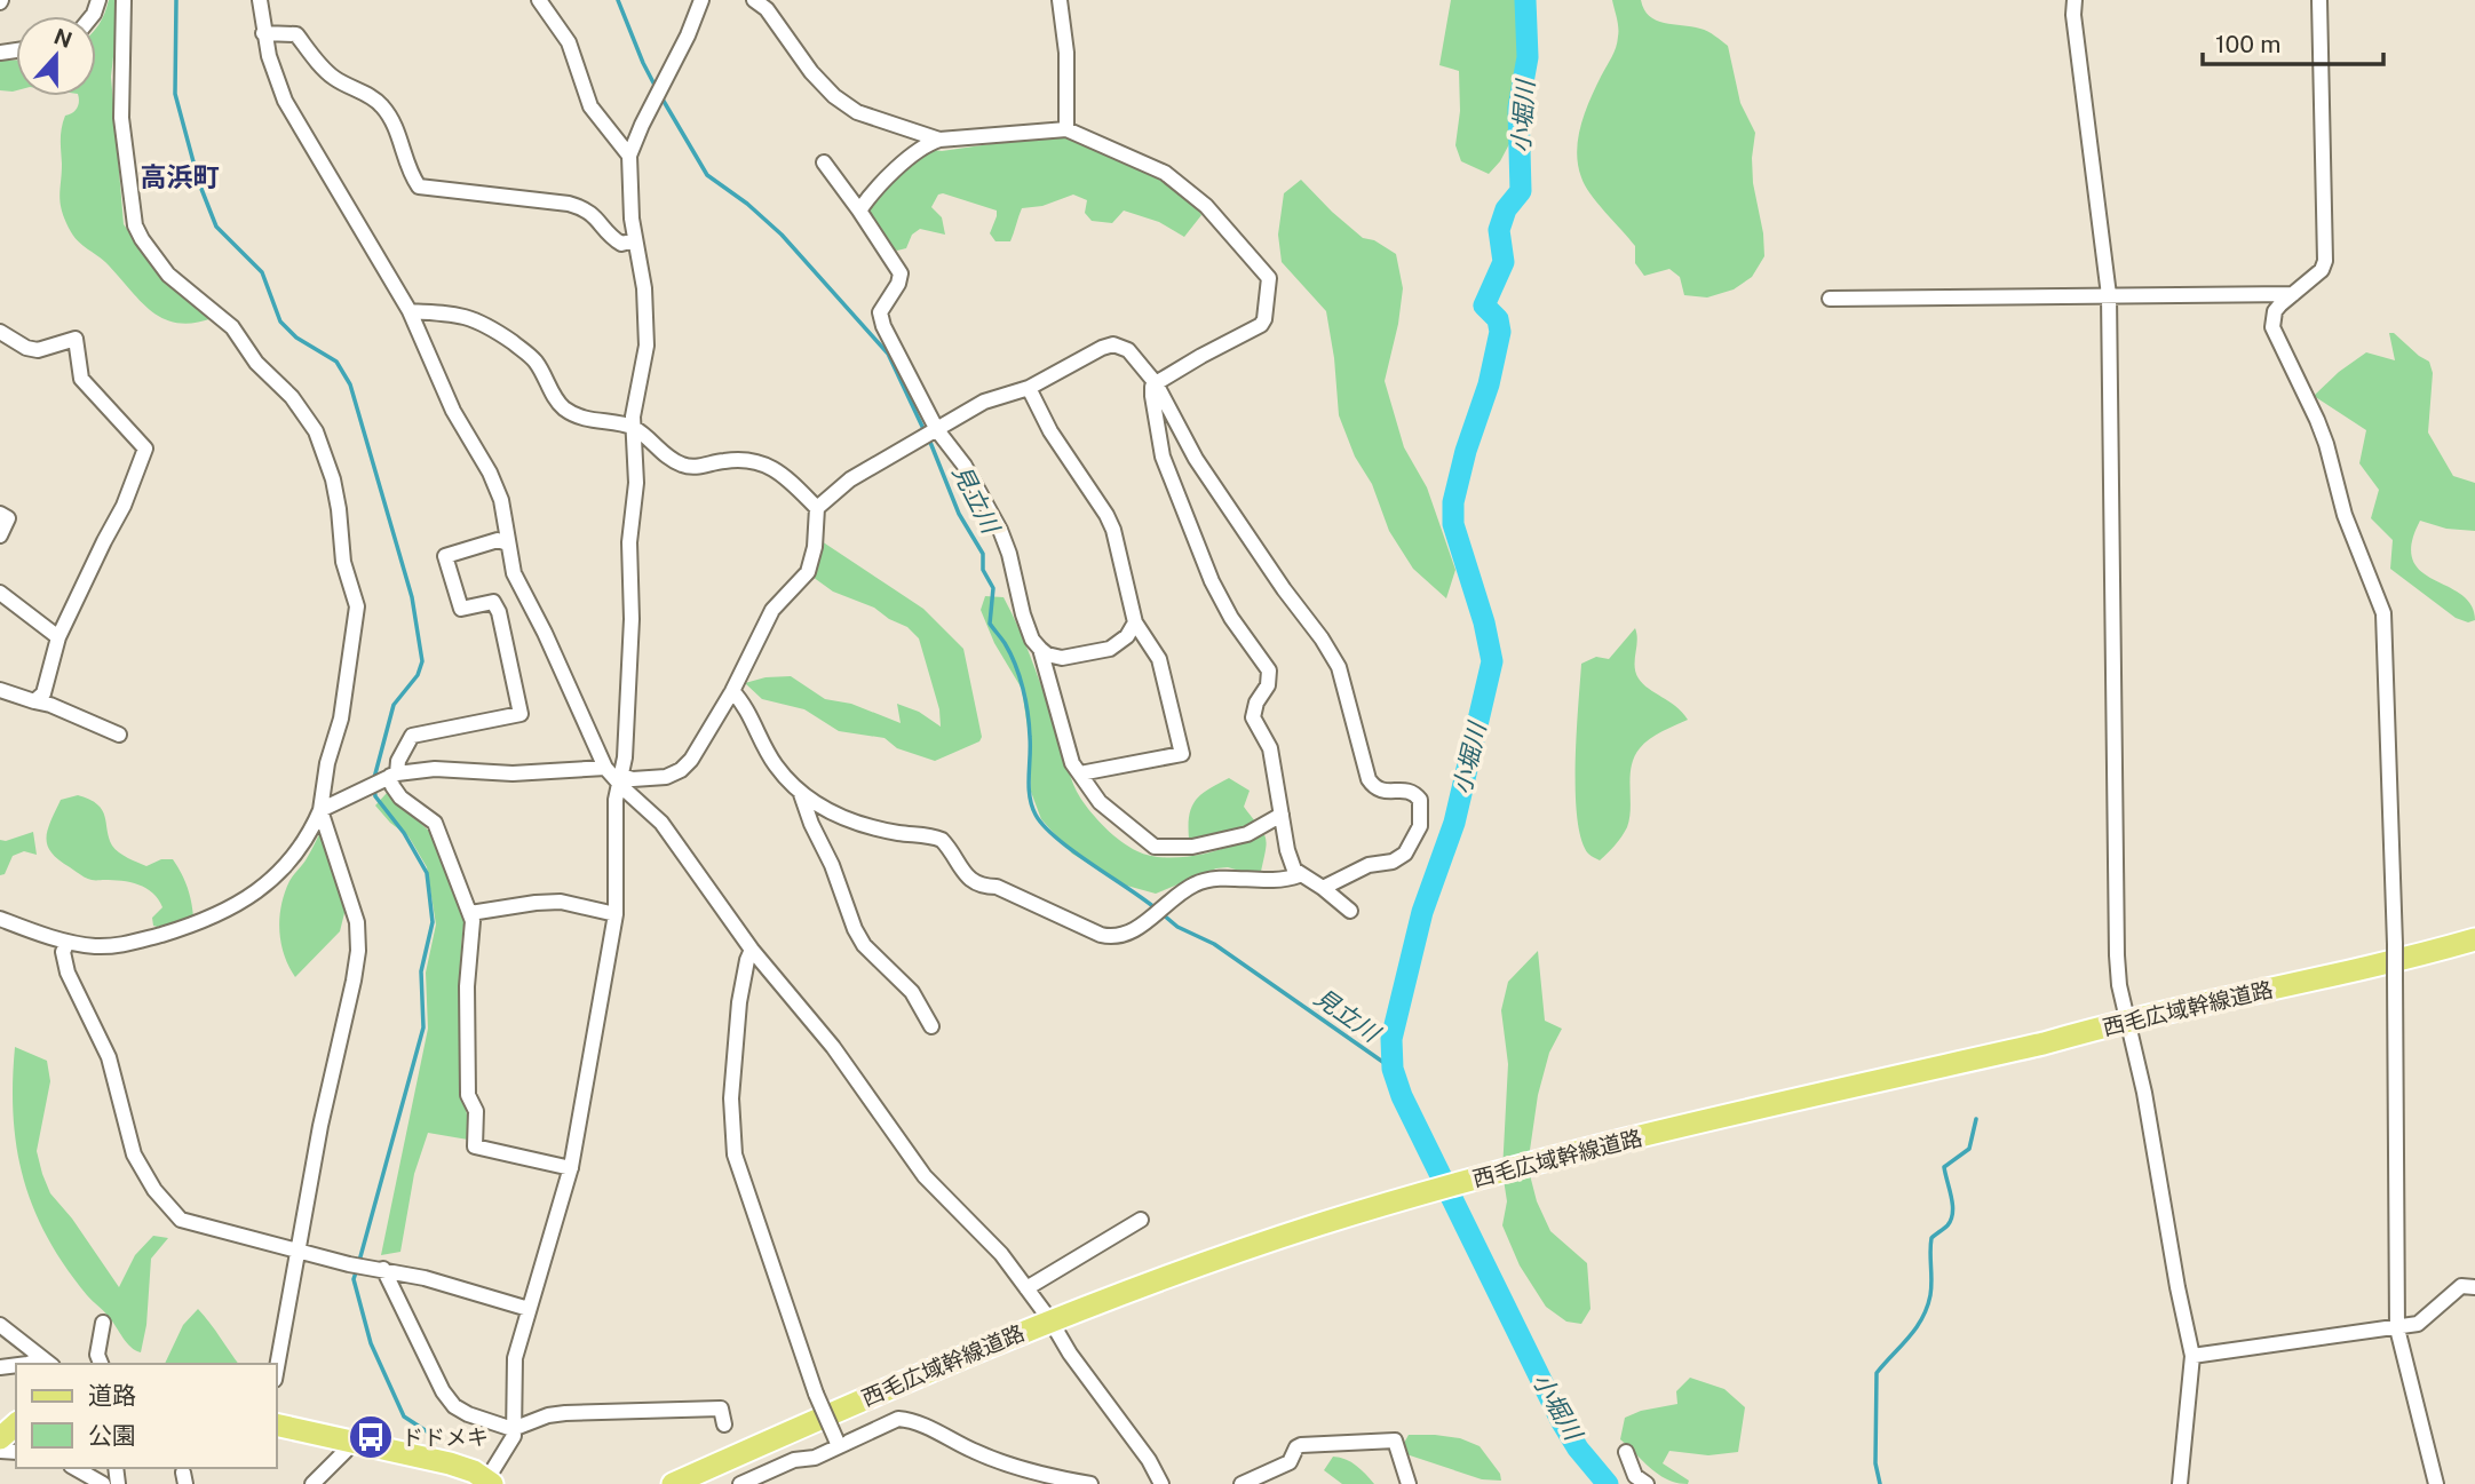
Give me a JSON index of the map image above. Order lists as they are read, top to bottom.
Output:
{
  "streets": {
    "main road": ["西毛広域幹線道路"]
  },
  "districts": ["高浜町"],
  "water": ["小堀川", "見立川"],
  "places": {
    "bus stop": ["ドドメキ"]
  },
  "legend": ["道路", "公園"],
  "scale_bar": "100 m",
  "north": "top"
}
